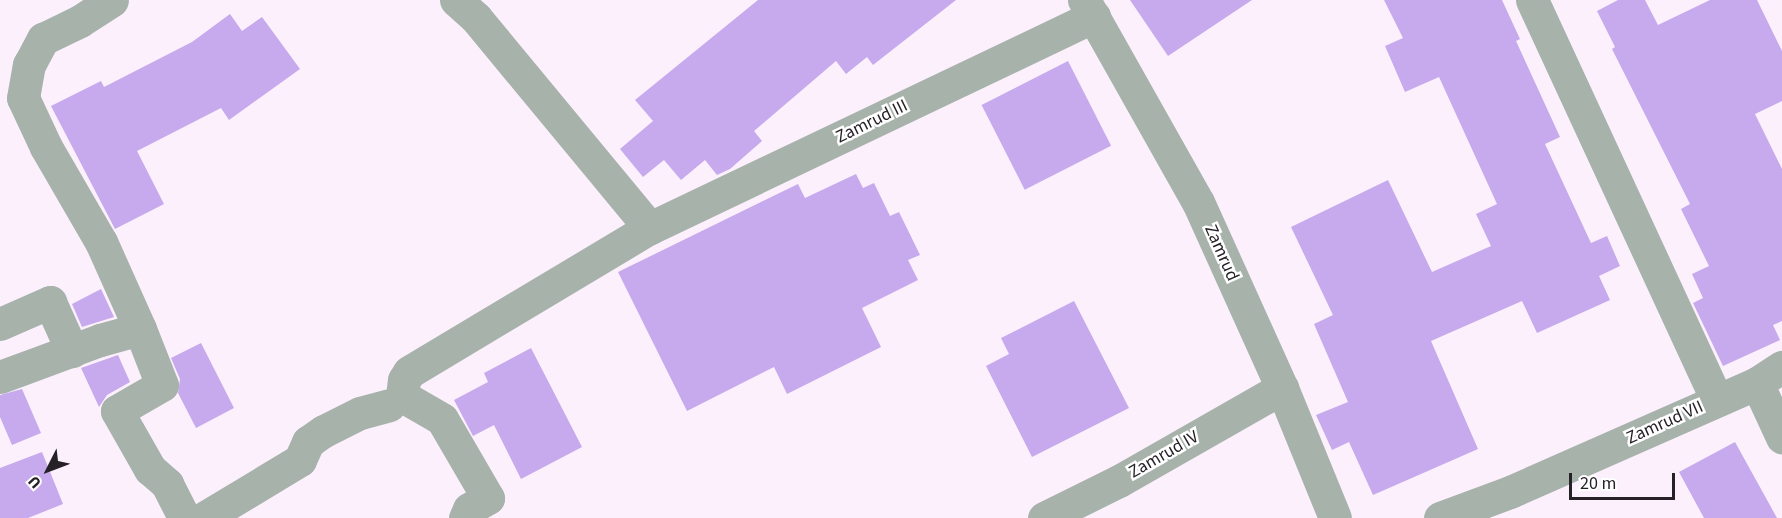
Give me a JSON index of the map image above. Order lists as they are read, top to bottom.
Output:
{
  "streets": {
    "street": [
      "Zamrud III",
      "Zamrud",
      "Zamrud VII",
      "Zamrud IV"
    ]
  },
  "crossings": [
    ["Zamrud III", "Zamrud"],
    ["Zamrud", "Zamrud IV"]
  ],
  "scale_bar": "20 m",
  "north": "bottom left"
}
